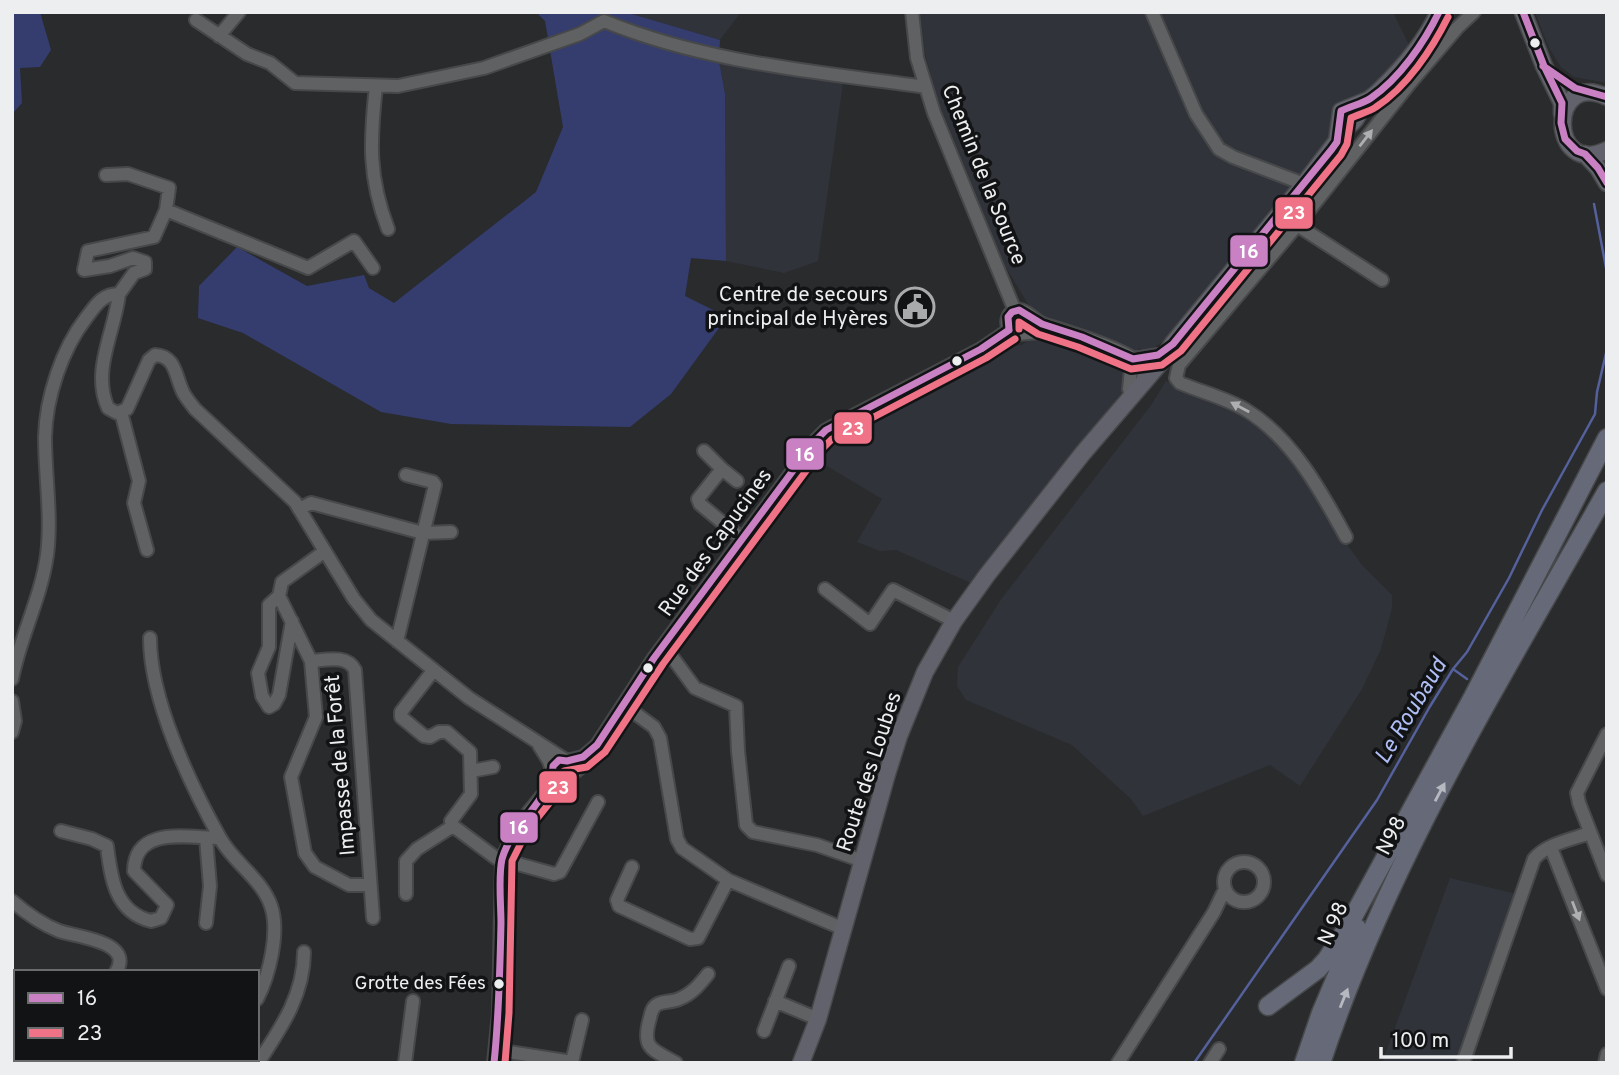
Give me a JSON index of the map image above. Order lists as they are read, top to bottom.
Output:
{
  "streets": {
    "highway": ["N98", "N 98"],
    "main road": ["Route des Loubes"],
    "street": ["Chemin de la Source", "Rue des Capucines", "Impasse de la Forêt"]
  },
  "crossings": [
    ["Chemin de la Source", "Rue des Capucines"]
  ],
  "water": ["Le Roubaud"],
  "places": {
    "public building": ["Centre de secours principal de Hyères"],
    "other": ["Grotte des Fées"]
  },
  "lines": ["transit line 16", "transit line 23"],
  "legend": ["16", "23"],
  "scale_bar": "100 m"
}
